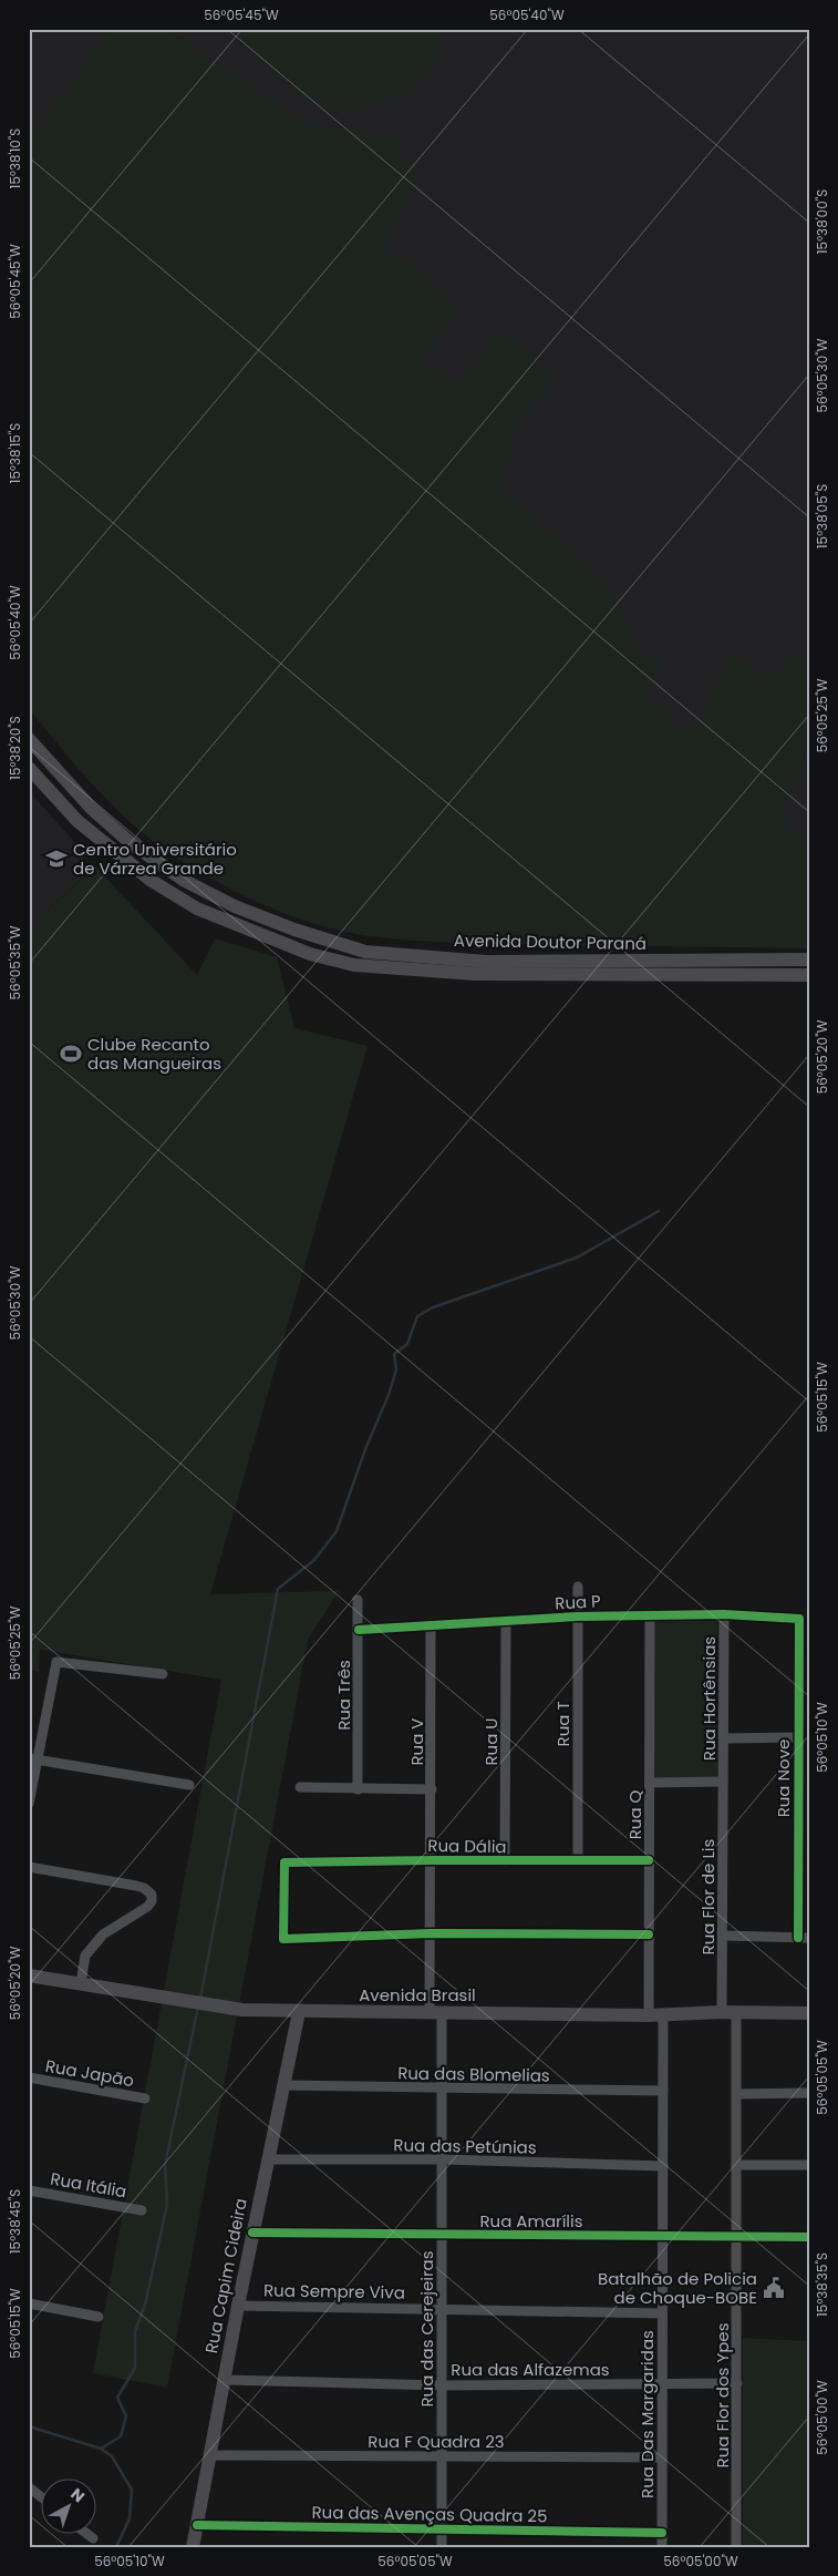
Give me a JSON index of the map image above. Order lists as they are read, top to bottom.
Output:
{
  "streets": {
    "main road": ["Avenida Doutor Paraná", "Avenida Brasil", "Rua Capim Cideira"],
    "street": [
      "Rua P",
      "Rua Três",
      "Rua Hortênsias",
      "Rua T",
      "Rua V",
      "Rua U",
      "Rua Nove",
      "Rua Q",
      "Rua Dália",
      "Rua Flor de Lis",
      "Rua Japão",
      "Rua das Blomelias",
      "Rua das Petúnias",
      "Rua Itália",
      "Rua Amarílis",
      "Rua Sempre Viva",
      "Rua das Cerejeiras",
      "Rua das Alfazemas",
      "Rua Flor dos Ypes",
      "Rua Das Margaridas",
      "Rua F Quadra 23",
      "Rua das Avenças Quadra 25"
    ]
  },
  "crossings": [
    ["Rua P", "Rua Três"],
    ["Rua P", "Rua Hortênsias"],
    ["Rua P", "Rua T"],
    ["Rua P", "Rua V"],
    ["Rua P", "Rua U"],
    ["Rua P", "Rua Nove"],
    ["Rua P", "Rua Q"],
    ["Rua Hortênsias", "Rua Flor de Lis"],
    ["Rua T", "Rua Dália"],
    ["Rua V", "Rua Dália"],
    ["Rua V", "Rua das Cerejeiras"],
    ["Rua U", "Rua Dália"],
    ["Rua Q", "Rua Dália"],
    ["Rua Q", "Avenida Brasil"],
    ["Rua Dália", "Rua das Cerejeiras"],
    ["Rua Flor de Lis", "Avenida Brasil"],
    ["Avenida Brasil", "Rua Capim Cideira"],
    ["Avenida Brasil", "Rua das Cerejeiras"],
    ["Avenida Brasil", "Rua Flor dos Ypes"],
    ["Avenida Brasil", "Rua Das Margaridas"],
    ["Rua das Blomelias", "Rua Capim Cideira"],
    ["Rua das Blomelias", "Rua das Cerejeiras"],
    ["Rua das Blomelias", "Rua Das Margaridas"],
    ["Rua das Petúnias", "Rua Capim Cideira"],
    ["Rua das Petúnias", "Rua das Cerejeiras"],
    ["Rua das Petúnias", "Rua Das Margaridas"],
    ["Rua Amarílis", "Rua Capim Cideira"],
    ["Rua Amarílis", "Rua das Cerejeiras"],
    ["Rua Amarílis", "Rua Flor dos Ypes"],
    ["Rua Amarílis", "Rua Das Margaridas"],
    ["Rua Capim Cideira", "Rua Sempre Viva"],
    ["Rua Capim Cideira", "Rua das Alfazemas"],
    ["Rua Capim Cideira", "Rua F Quadra 23"],
    ["Rua Capim Cideira", "Rua das Avenças Quadra 25"],
    ["Rua Sempre Viva", "Rua das Cerejeiras"],
    ["Rua Sempre Viva", "Rua Das Margaridas"],
    ["Rua das Cerejeiras", "Rua das Alfazemas"],
    ["Rua das Cerejeiras", "Rua F Quadra 23"],
    ["Rua das Cerejeiras", "Rua das Avenças Quadra 25"],
    ["Rua das Alfazemas", "Rua Flor dos Ypes"],
    ["Rua das Alfazemas", "Rua Das Margaridas"],
    ["Rua Das Margaridas", "Rua F Quadra 23"],
    ["Rua Das Margaridas", "Rua das Avenças Quadra 25"]
  ],
  "places": {
    "school or university": ["Centro Universitário de Várzea Grande"],
    "sports": ["Clube Recanto das Mangueiras"],
    "public building": ["Batalhão de Policia de Choque-BOBE"]
  },
  "north": "top right",
  "coordinates": [
    "56°05'45\"W",
    "56°05'40\"W",
    "15°38'10\"S",
    "15°38'00\"S",
    "56°05'30\"W",
    "15°38'15\"S",
    "15°38'05\"S",
    "56°05'25\"W",
    "15°38'20\"S",
    "56°05'35\"W",
    "56°05'20\"W",
    "56°05'15\"W",
    "56°05'10\"W",
    "56°05'05\"W",
    "15°38'45\"S",
    "15°38'35\"S",
    "56°05'00\"W"
  ]
}
